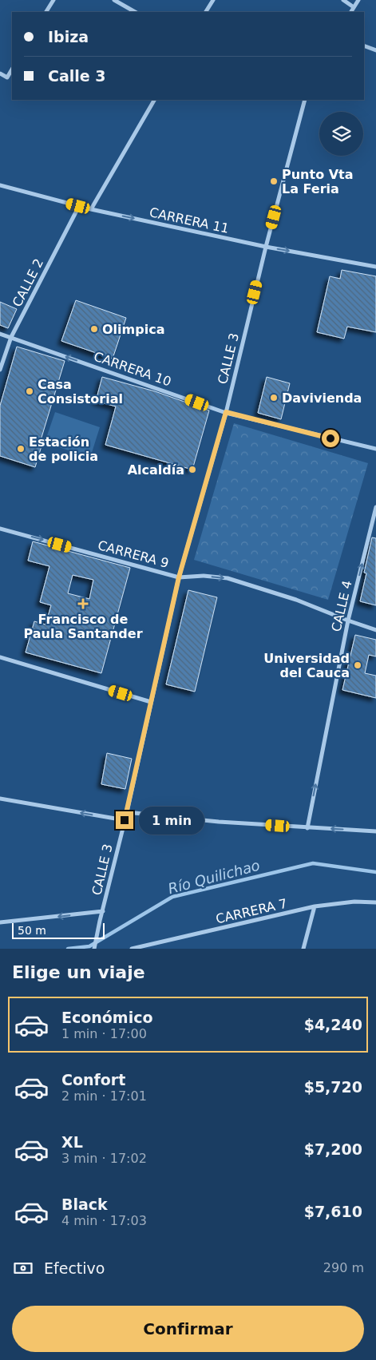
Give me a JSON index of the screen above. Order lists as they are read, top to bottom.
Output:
{
  "streets": {
    "street": [
      "CARRERA 11",
      "CALLE 2",
      "CALLE 3",
      "CARRERA 10",
      "CARRERA 9",
      "CALLE 4",
      "CARRERA 7"
    ]
  },
  "crossings": [
    ["CARRERA 11", "CALLE 2"],
    ["CARRERA 11", "CALLE 3"],
    ["CALLE 2", "CARRERA 10"],
    ["CALLE 3", "CARRERA 10"],
    ["CALLE 3", "CARRERA 9"],
    ["CARRERA 9", "CALLE 4"]
  ],
  "one_way": [
    "CARRERA 11",
    "CARRERA 10",
    "CARRERA 9",
    "CALLE 4"
  ],
  "water": ["Río Quilichao"],
  "places": {
    "other": [
      "Punto Vta La Feria",
      "Olimpica",
      "Casa Consistorial",
      "Davivienda",
      "Estación de policia",
      "Alcaldía",
      "Universidad del Cauca"
    ],
    "health": ["Francisco de Paula Santander"]
  },
  "scale_bar": "50 m",
  "page": {
    "banner": ["Ibiza", "Calle 3"],
    "bubble": "1 min",
    "scale": "50 m",
    "heading": "Elige un viaje",
    "list": [
      {
        "name": "Económico",
        "note": "1 min · 17:00",
        "value": "$4,240"
      },
      {
        "name": "Confort",
        "note": "2 min · 17:01",
        "value": "$5,720"
      },
      {
        "name": "XL",
        "note": "3 min · 17:02",
        "value": "$7,200"
      },
      {
        "name": "Black",
        "note": "4 min · 17:03",
        "value": "$7,610"
      }
    ],
    "pay": ["Efectivo", "290 m"],
    "buttons": "Confirmar"
  }
}
